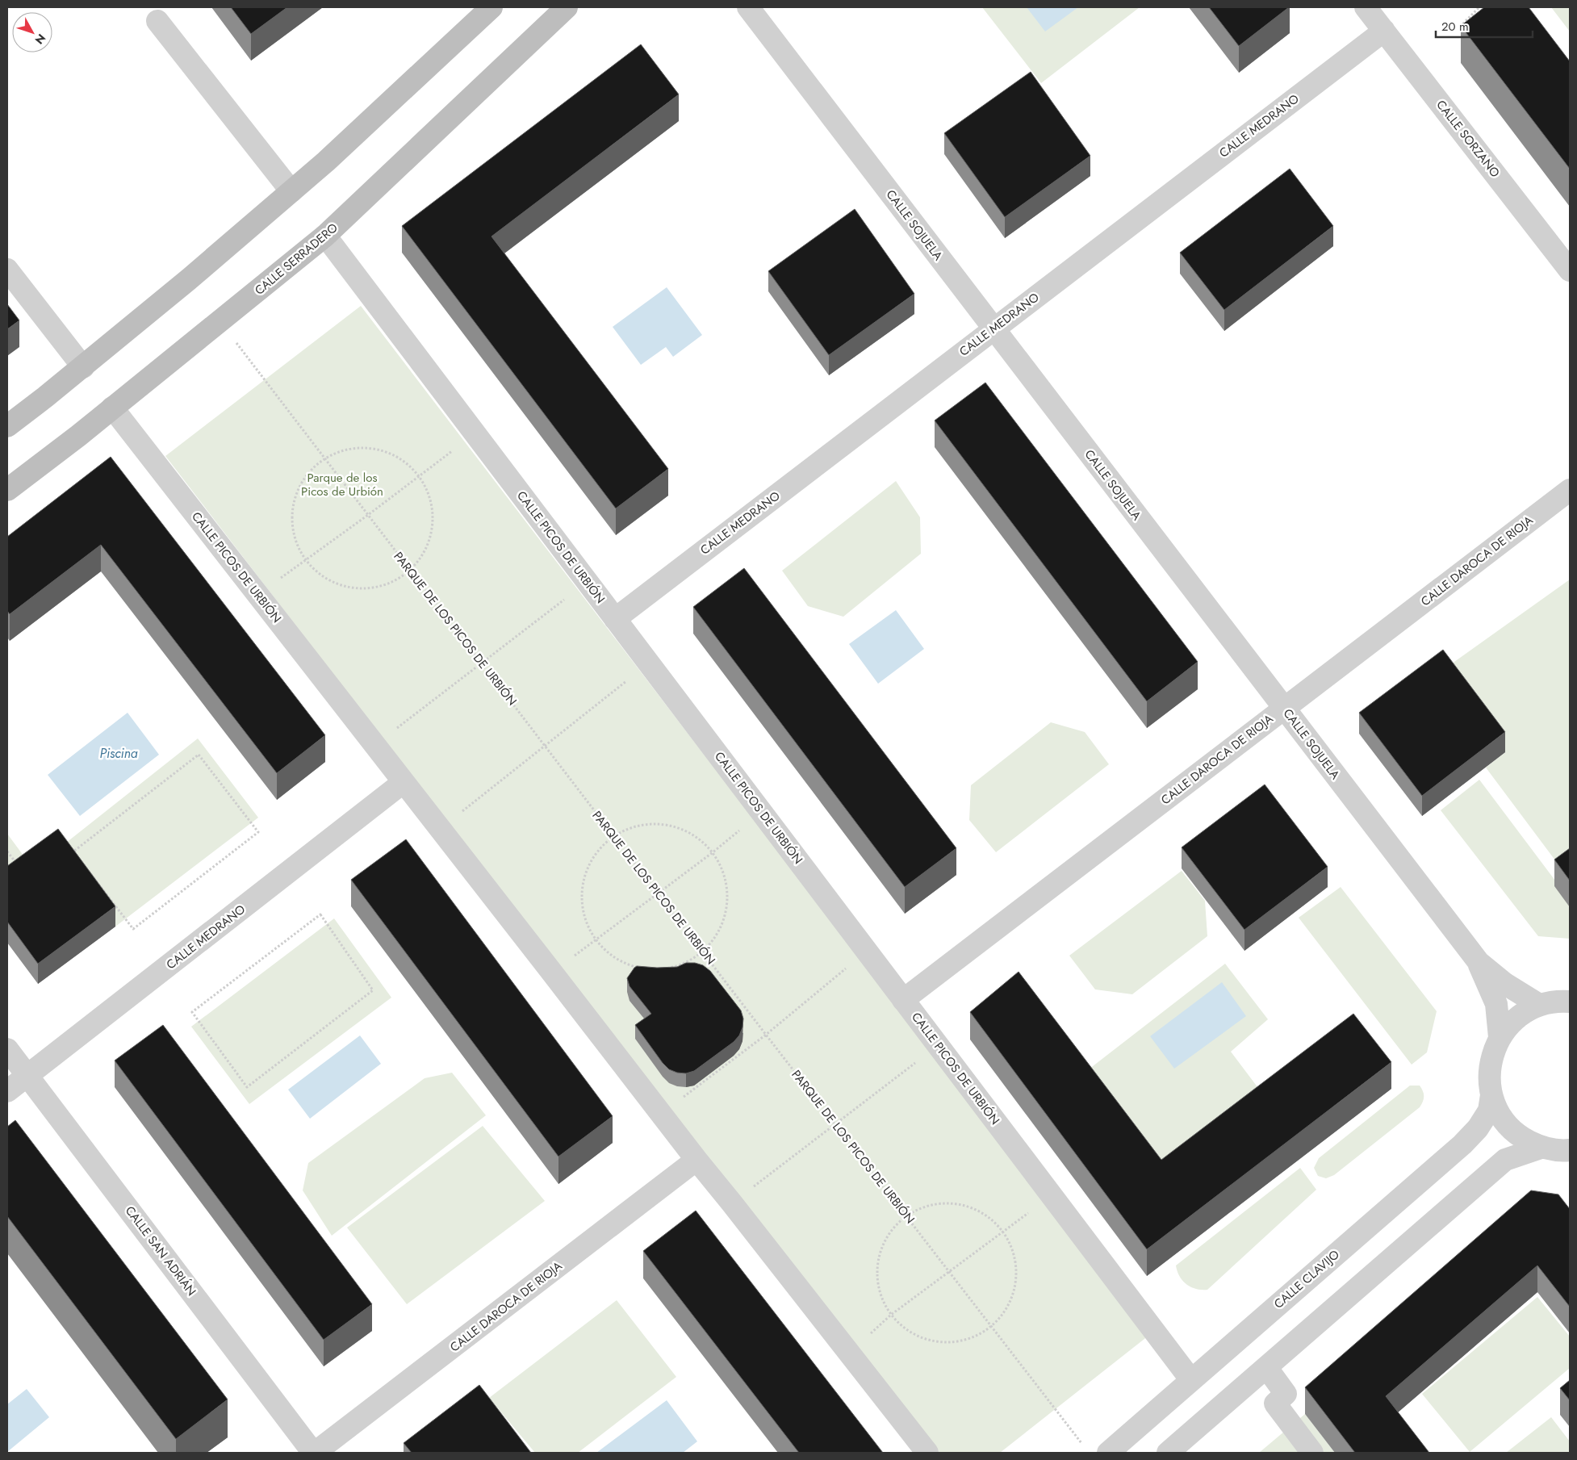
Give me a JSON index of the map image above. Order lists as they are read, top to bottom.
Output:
{
  "streets": {
    "main road": ["CALLE SERRADERO"],
    "street": [
      "CALLE MEDRANO",
      "CALLE SORZANO",
      "CALLE SOJUELA",
      "CALLE PICOS DE URBIÓN",
      "CALLE DAROCA DE RIOJA",
      "CALLE SAN ADRIÁN",
      "CALLE CLAVIJO"
    ],
    "path": ["PARQUE DE LOS PICOS DE URBIÓN"]
  },
  "crossings": [
    ["CALLE MEDRANO", "CALLE SORZANO"],
    ["CALLE MEDRANO", "CALLE SOJUELA"],
    ["CALLE MEDRANO", "CALLE PICOS DE URBIÓN"],
    ["CALLE MEDRANO", "CALLE SAN ADRIÁN"],
    ["CALLE SOJUELA", "CALLE DAROCA DE RIOJA"],
    ["CALLE SERRADERO", "CALLE PICOS DE URBIÓN"],
    ["CALLE SERRADERO", "PARQUE DE LOS PICOS DE URBIÓN"],
    ["CALLE PICOS DE URBIÓN", "CALLE DAROCA DE RIOJA"],
    ["CALLE PICOS DE URBIÓN", "CALLE CLAVIJO"],
    ["CALLE DAROCA DE RIOJA", "CALLE SAN ADRIÁN"]
  ],
  "water": ["Piscina"],
  "parks": ["Parque de los Picos de Urbión"],
  "scale_bar": "20 m",
  "north": "bottom right"
}
